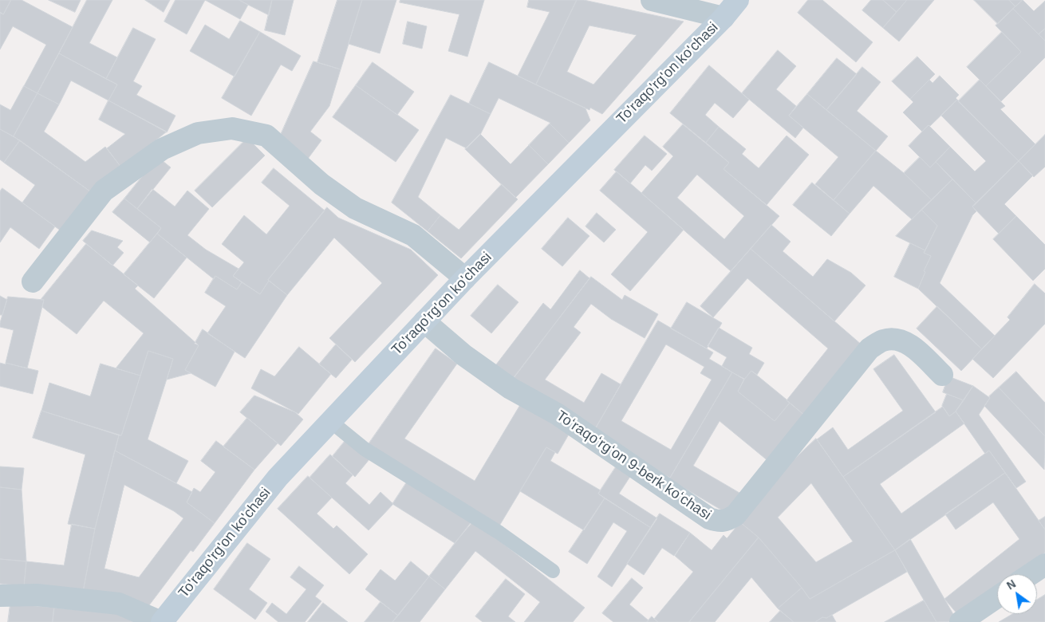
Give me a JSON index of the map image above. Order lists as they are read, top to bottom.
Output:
{
  "streets": {
    "street": ["To'raqo'rg'on ko'chasi", "Toʻraqoʻrgʻon 9-berk koʻchasi"]
  },
  "crossings": [
    ["To'raqo'rg'on ko'chasi", "Toʻraqoʻrgʻon 9-berk koʻchasi"]
  ],
  "north": "top left"
}
